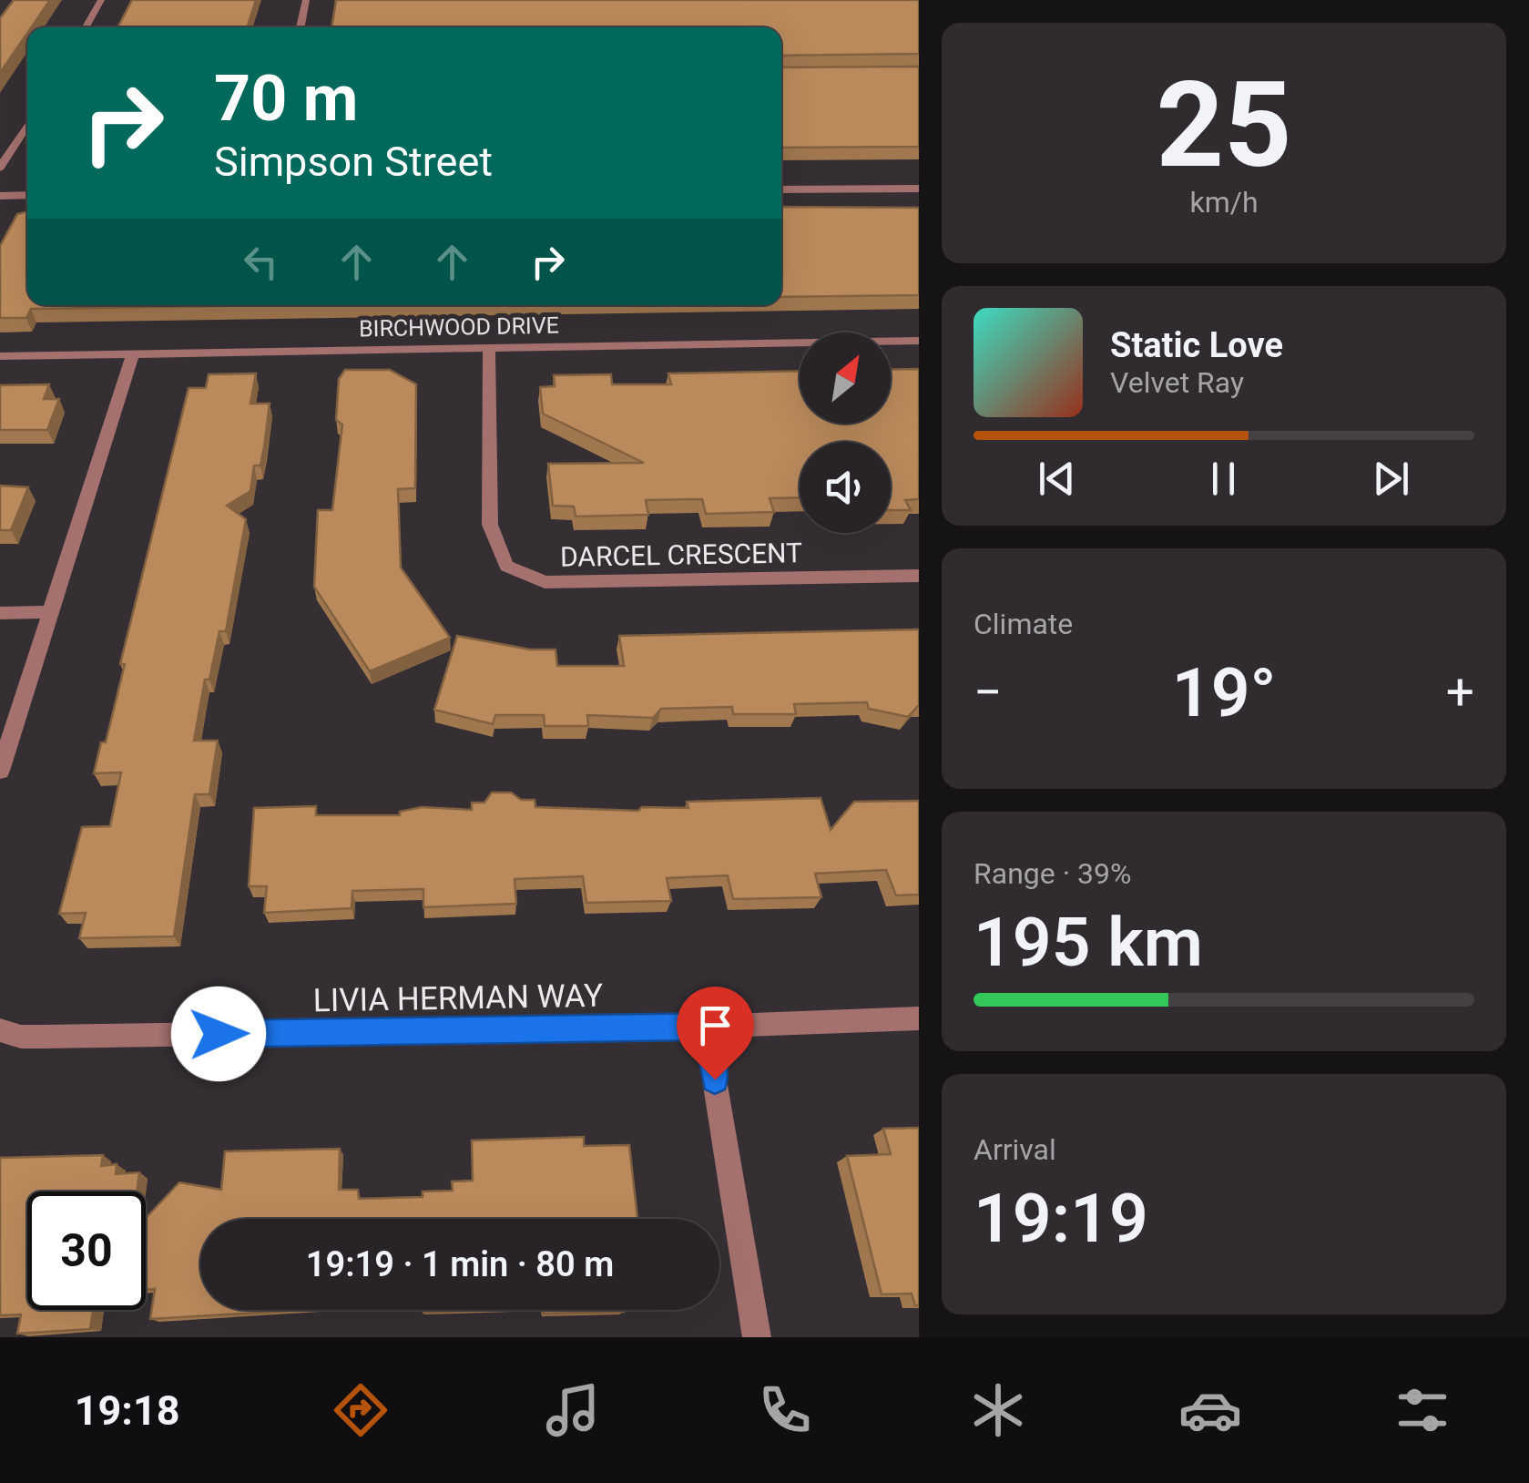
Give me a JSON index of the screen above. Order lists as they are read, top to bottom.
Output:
{
  "streets": {
    "street": ["BIRCHWOOD DRIVE", "DARCEL CRESCENT", "LIVIA HERMAN WAY"]
  },
  "crossings": [
    ["BIRCHWOOD DRIVE", "DARCEL CRESCENT"]
  ],
  "north": "top right",
  "page": {
    "tile": [
      ["25", "km/h"],
      "Climate",
      ["Range · 39%", "195 km"],
      ["Arrival", "19:19"]
    ],
    "turn": ["70 m", "Simpson Street"],
    "song": ["Static Love", "Velvet Ray"],
    "heat": ["−", "19°", "+"],
    "limit": "30",
    "trip": "19:19 · 1 min · 80 m",
    "tabs": "19:18"
  }
}
